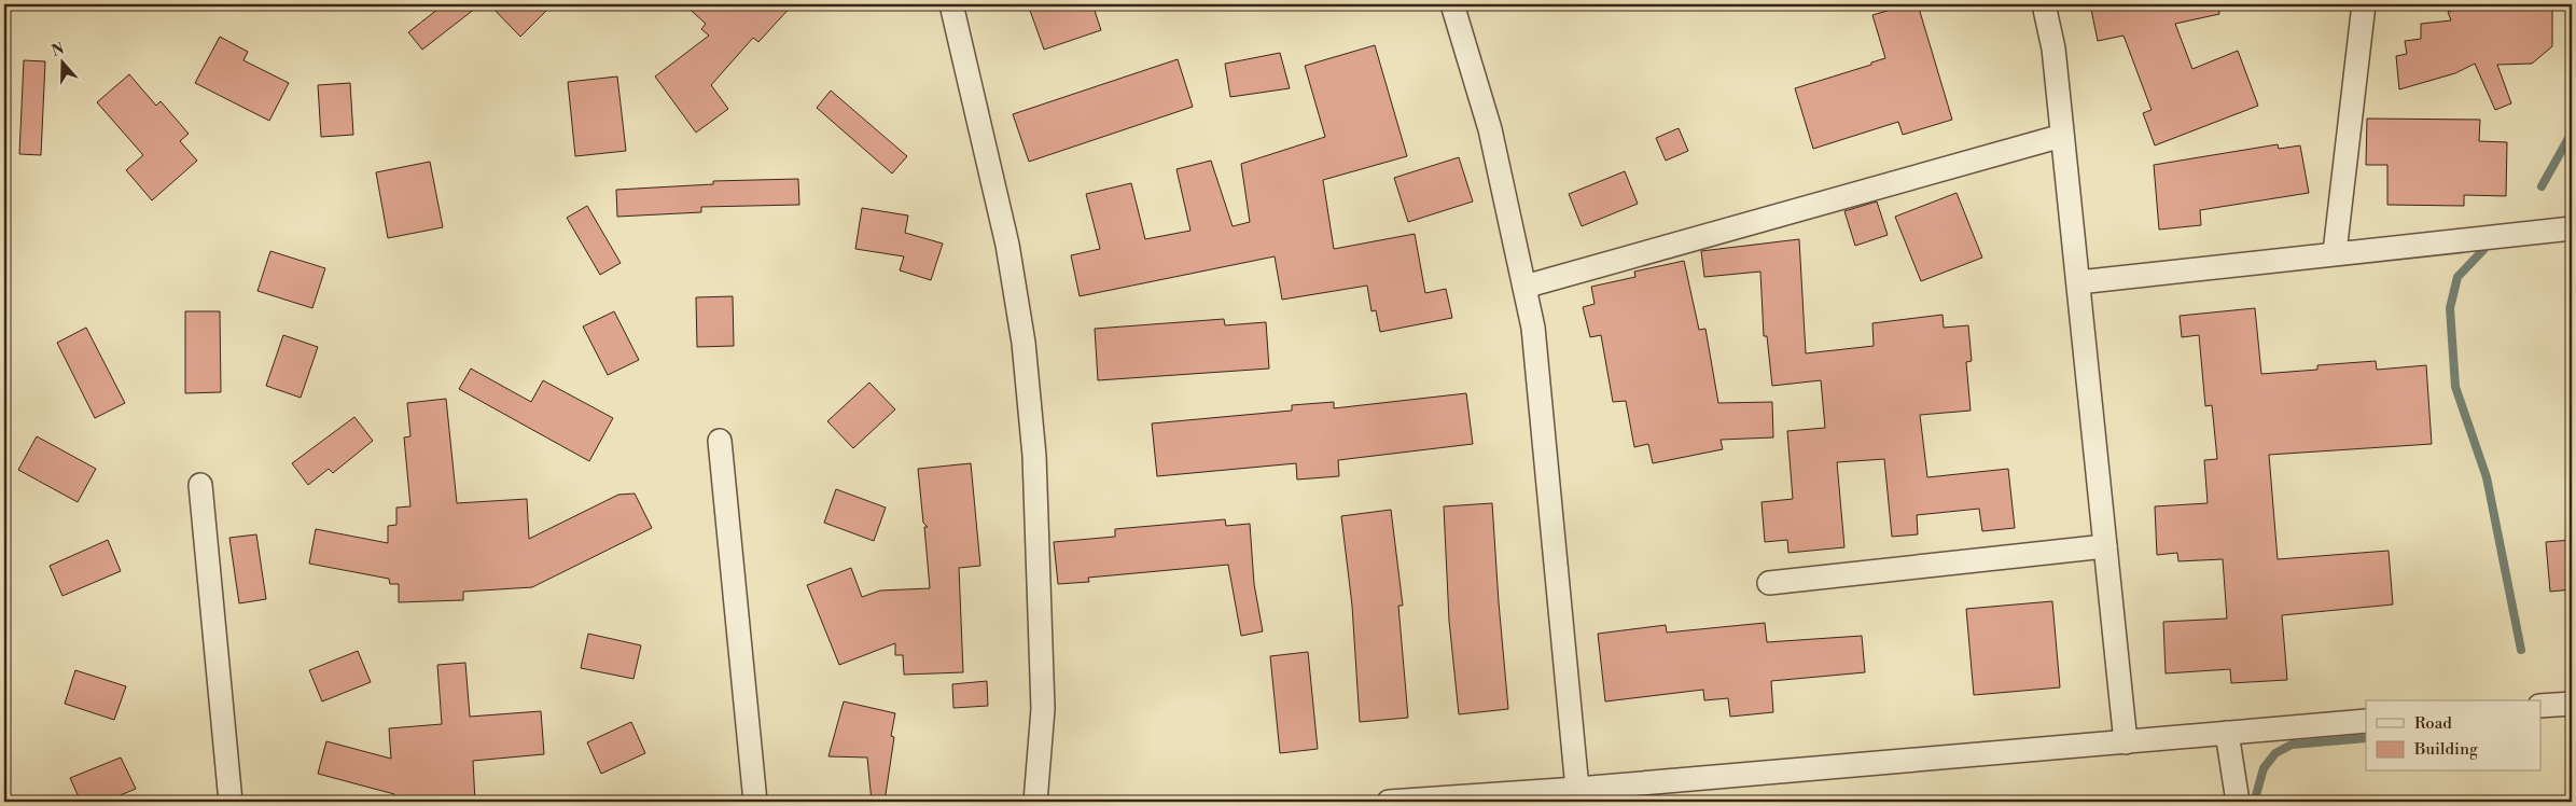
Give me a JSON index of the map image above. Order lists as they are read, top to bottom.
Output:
{
  "legend": ["Road", "Building"],
  "north": "top"
}
